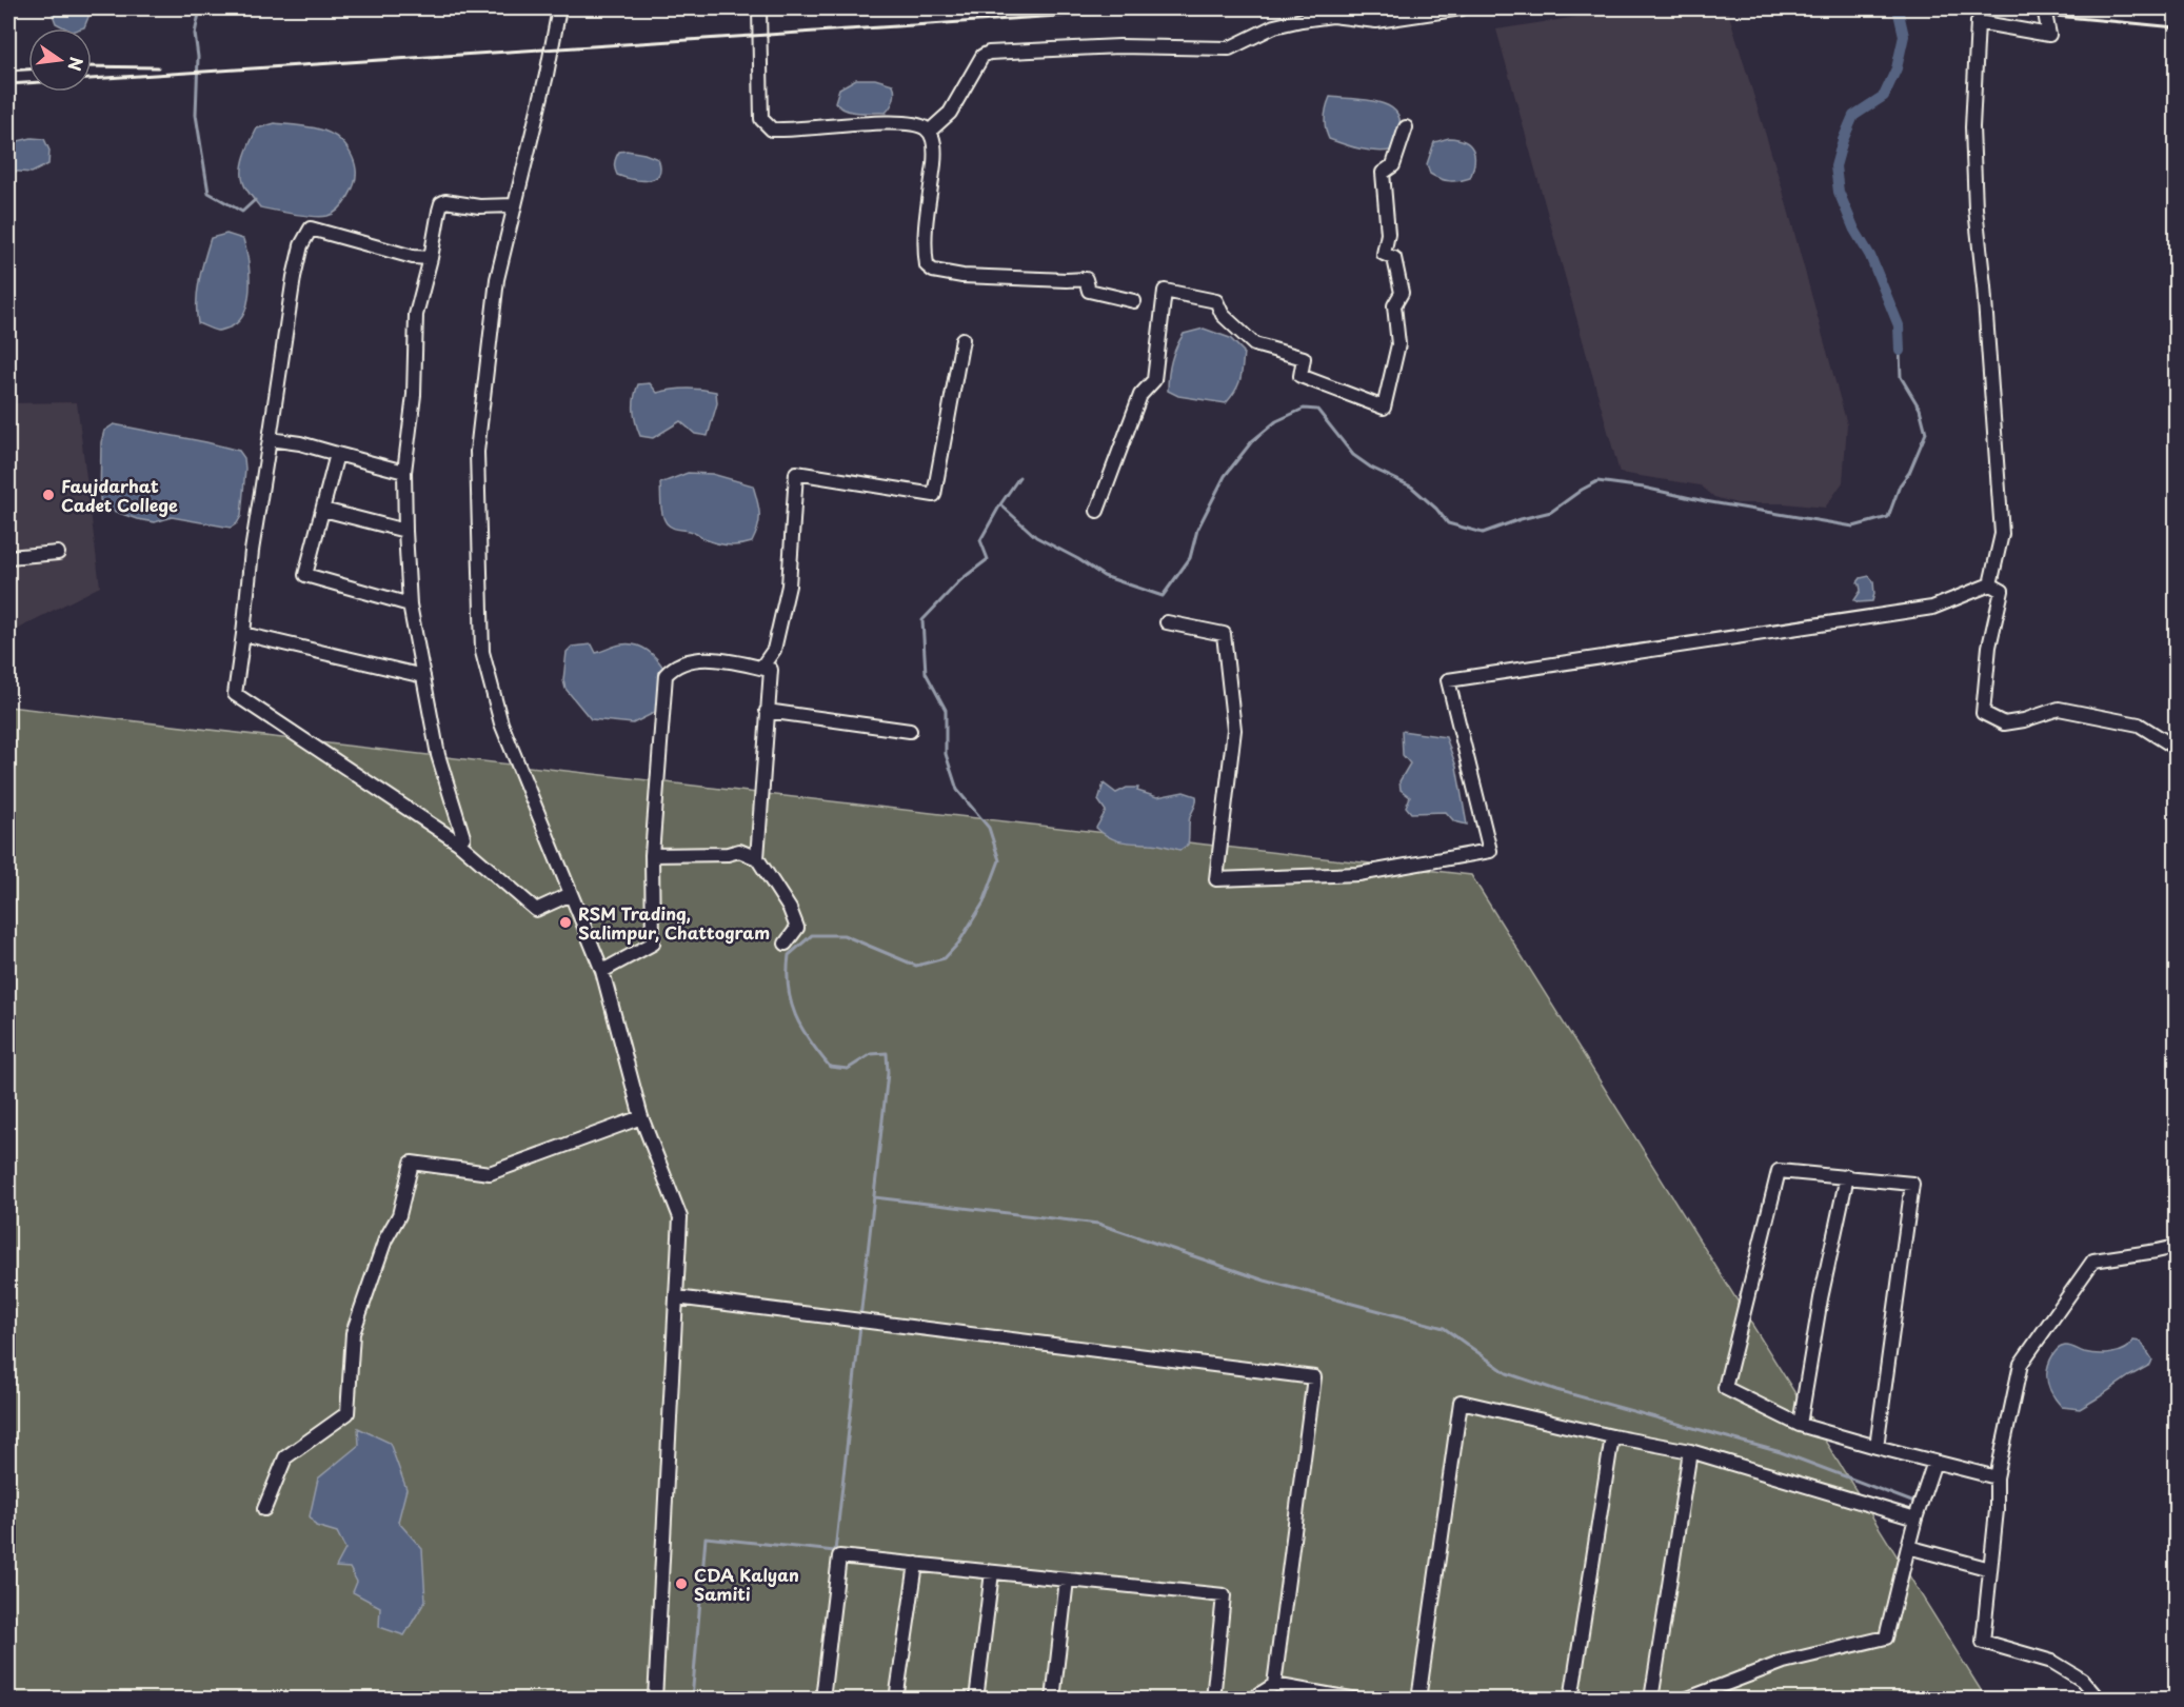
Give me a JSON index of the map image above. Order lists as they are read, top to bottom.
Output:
{
  "places": ["Faujdarhat Cadet College", "RSM Trading, Salimpur, Chattogram", "CDA Kalyan Samiti"],
  "north": "right"
}
